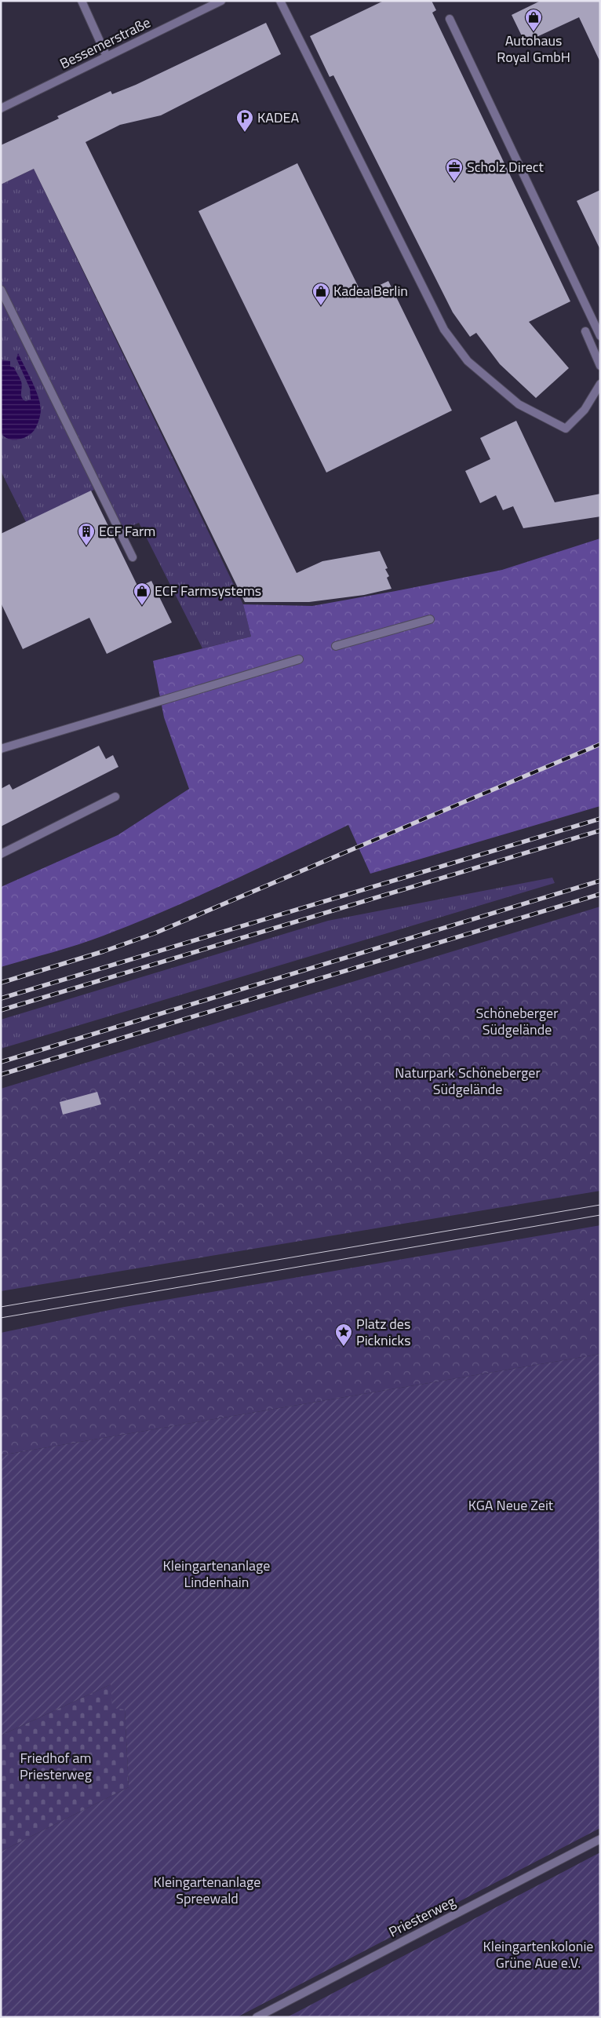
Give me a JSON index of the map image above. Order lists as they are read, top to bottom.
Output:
{
  "streets": {
    "street": ["Bessemerstraße", "Priesterweg"]
  },
  "parks": [
    "Schöneberger Südgelände",
    "Naturpark Schöneberger Südgelände",
    "KGA Neue Zeit",
    "Kleingartenanlage Lindenhain",
    "Friedhof am Priesterweg",
    "Kleingartenanlage Spreewald",
    "Kleingartenkolonie Grüne Aue e.V."
  ],
  "places": {
    "shop": ["Autohaus Royal GmbH", "Kadea Berlin", "ECF Farmsystems"],
    "parking": ["KADEA"],
    "office": ["Scholz Direct"],
    "building": ["ECF Farm"],
    "place": ["Platz des Picknicks"]
  }
}
